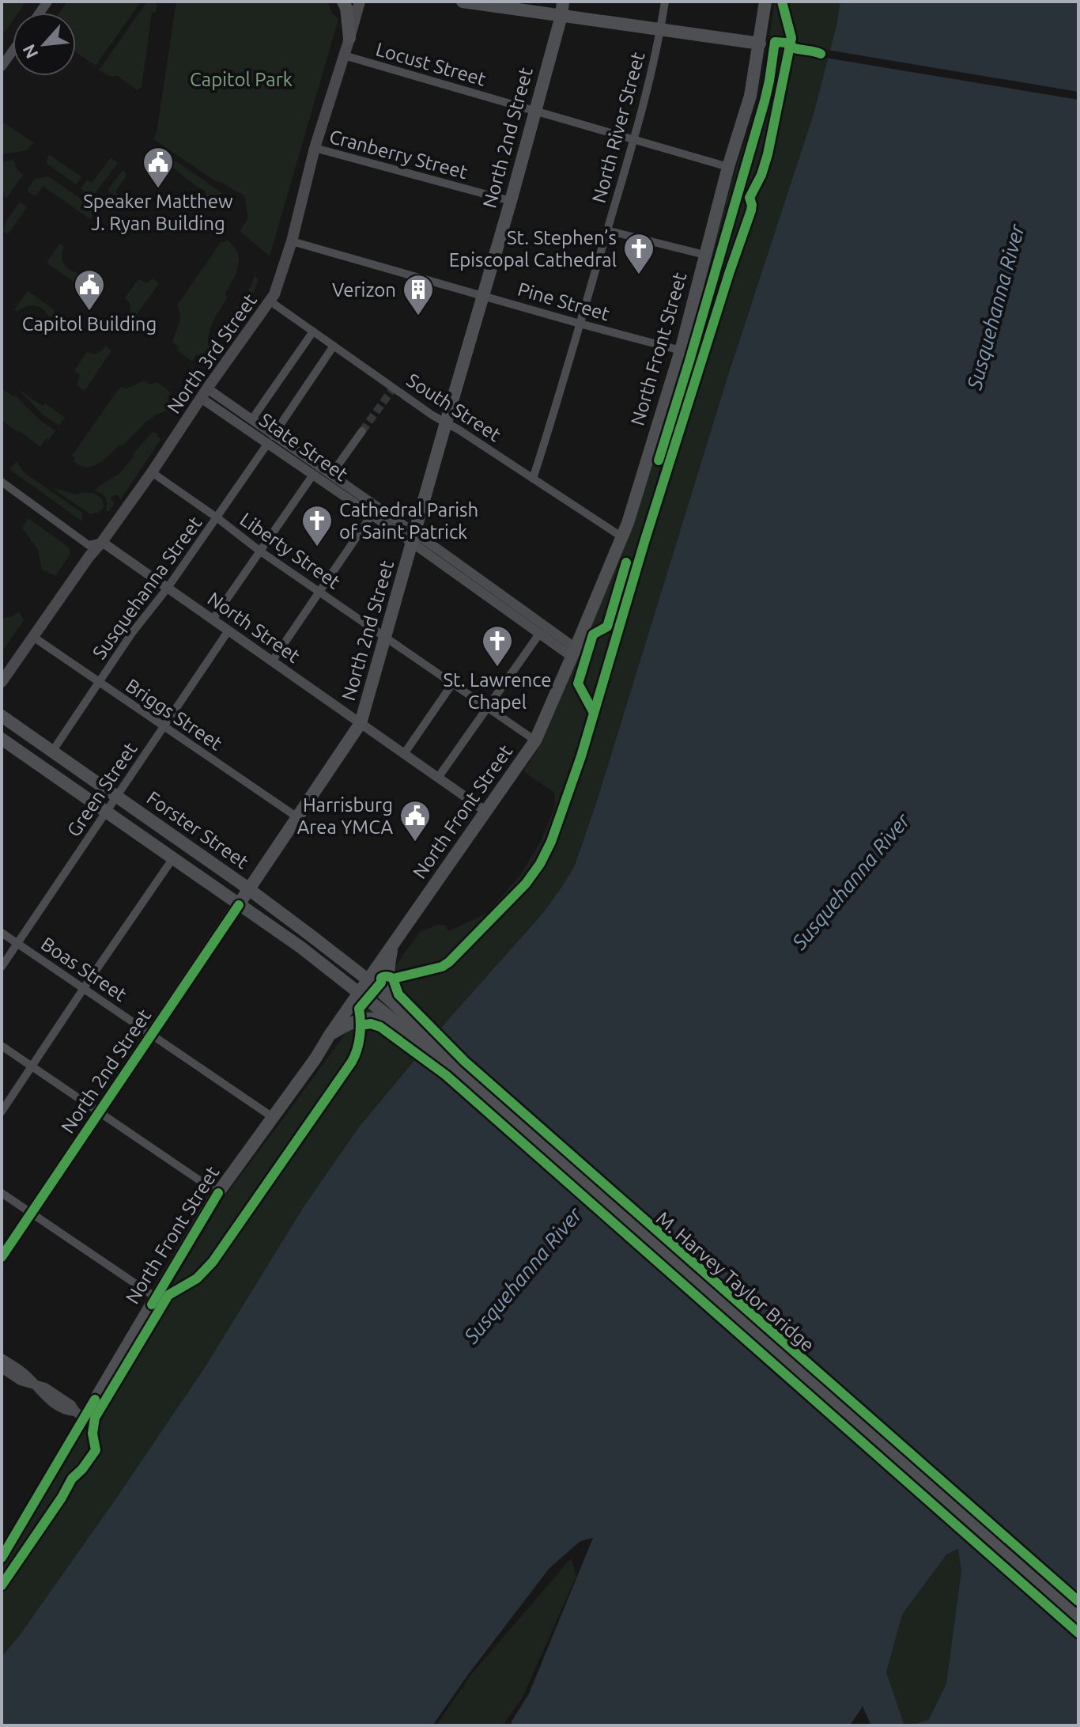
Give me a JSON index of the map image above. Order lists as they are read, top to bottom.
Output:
{
  "streets": {
    "main road": [
      "North 2nd Street",
      "North Front Street",
      "North 3rd Street",
      "Forster Street",
      "M. Harvey Taylor Bridge"
    ],
    "street": [
      "Locust Street",
      "North River Street",
      "Cranberry Street",
      "Pine Street",
      "South Street",
      "State Street",
      "Liberty Street",
      "Susquehanna Street",
      "North Street",
      "Briggs Street",
      "Green Street",
      "Boas Street"
    ]
  },
  "crossings": [
    ["Locust Street", "North River Street"],
    ["Locust Street", "North 2nd Street"],
    ["Locust Street", "North Front Street"],
    ["Locust Street", "North 3rd Street"],
    ["North River Street", "Pine Street"],
    ["North River Street", "South Street"],
    ["North 2nd Street", "Cranberry Street"],
    ["North 2nd Street", "Pine Street"],
    ["North 2nd Street", "South Street"],
    ["North 2nd Street", "State Street"],
    ["North 2nd Street", "Liberty Street"],
    ["North 2nd Street", "North Street"],
    ["North 2nd Street", "Briggs Street"],
    ["North 2nd Street", "Forster Street"],
    ["North 2nd Street", "Boas Street"],
    ["Cranberry Street", "North 3rd Street"],
    ["Pine Street", "North Front Street"],
    ["Pine Street", "North 3rd Street"],
    ["North Front Street", "South Street"],
    ["North Front Street", "State Street"],
    ["North Front Street", "Liberty Street"],
    ["North Front Street", "North Street"],
    ["North Front Street", "Forster Street"],
    ["North Front Street", "Boas Street"],
    ["North Front Street", "M. Harvey Taylor Bridge"],
    ["North 3rd Street", "South Street"],
    ["North 3rd Street", "State Street"],
    ["North 3rd Street", "Liberty Street"],
    ["North 3rd Street", "North Street"],
    ["North 3rd Street", "Briggs Street"],
    ["South Street", "Susquehanna Street"],
    ["State Street", "Susquehanna Street"],
    ["Liberty Street", "Susquehanna Street"],
    ["Susquehanna Street", "North Street"],
    ["Susquehanna Street", "Briggs Street"],
    ["Susquehanna Street", "Forster Street"],
    ["North Street", "Green Street"],
    ["Briggs Street", "Green Street"],
    ["Green Street", "Forster Street"],
    ["Green Street", "Boas Street"],
    ["Forster Street", "M. Harvey Taylor Bridge"]
  ],
  "water": ["Susquehanna River"],
  "parks": ["Capitol Park"],
  "places": {
    "public building": ["Speaker Matthew J. Ryan Building", "Capitol Building", "Harrisburg Area YMCA"],
    "church": ["St. Stephen’s Episcopal Cathedral", "Cathedral Parish of Saint Patrick", "St. Lawrence Chapel"],
    "building": ["Verizon"]
  },
  "north": "bottom left"
}
